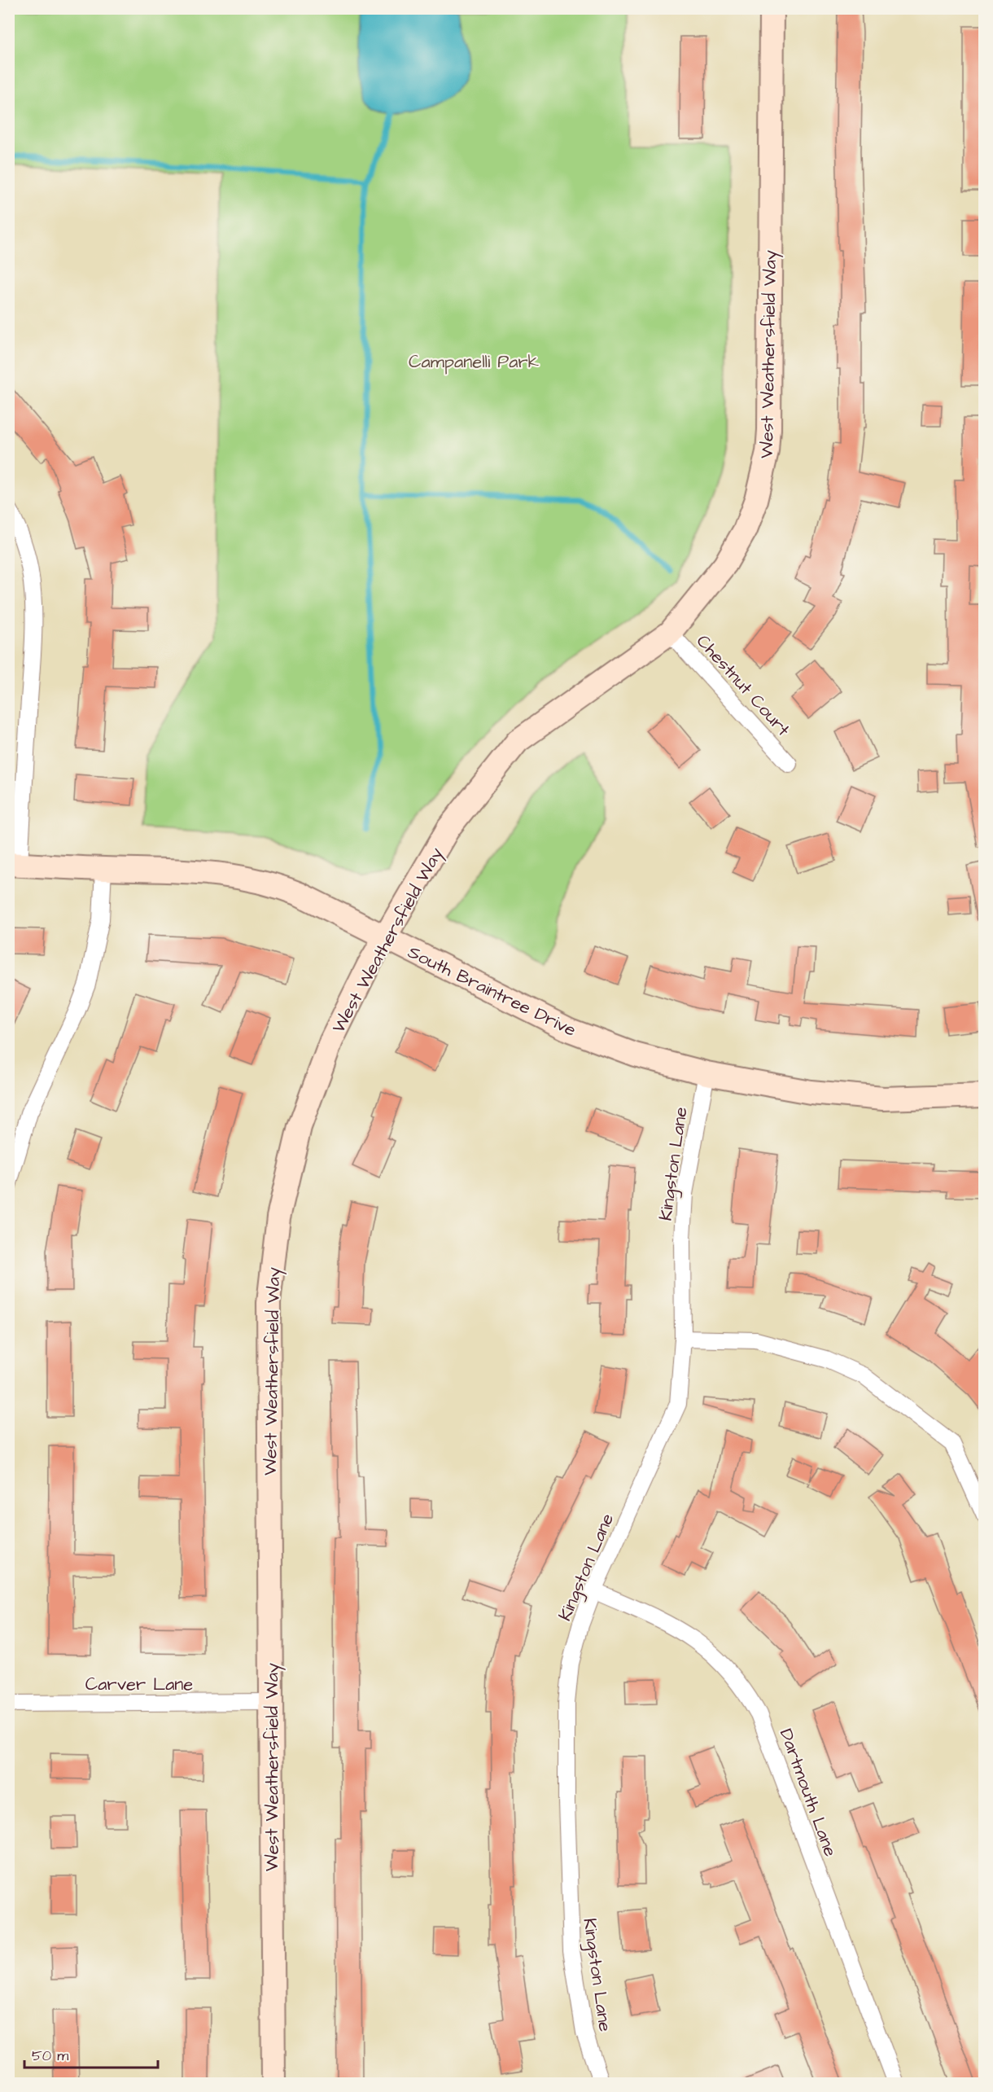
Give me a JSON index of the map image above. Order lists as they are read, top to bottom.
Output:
{
  "streets": {
    "street": [
      "West Weathersfield Way",
      "Chestnut Court",
      "South Braintree Drive",
      "Kingston Lane",
      "Carver Lane",
      "Dartmouth Lane"
    ]
  },
  "crossings": [
    ["West Weathersfield Way", "Chestnut Court"],
    ["West Weathersfield Way", "South Braintree Drive"],
    ["West Weathersfield Way", "Carver Lane"],
    ["South Braintree Drive", "Kingston Lane"],
    ["Kingston Lane", "Dartmouth Lane"]
  ],
  "parks": ["Campanelli Park"],
  "scale_bar": "50 m"
}
